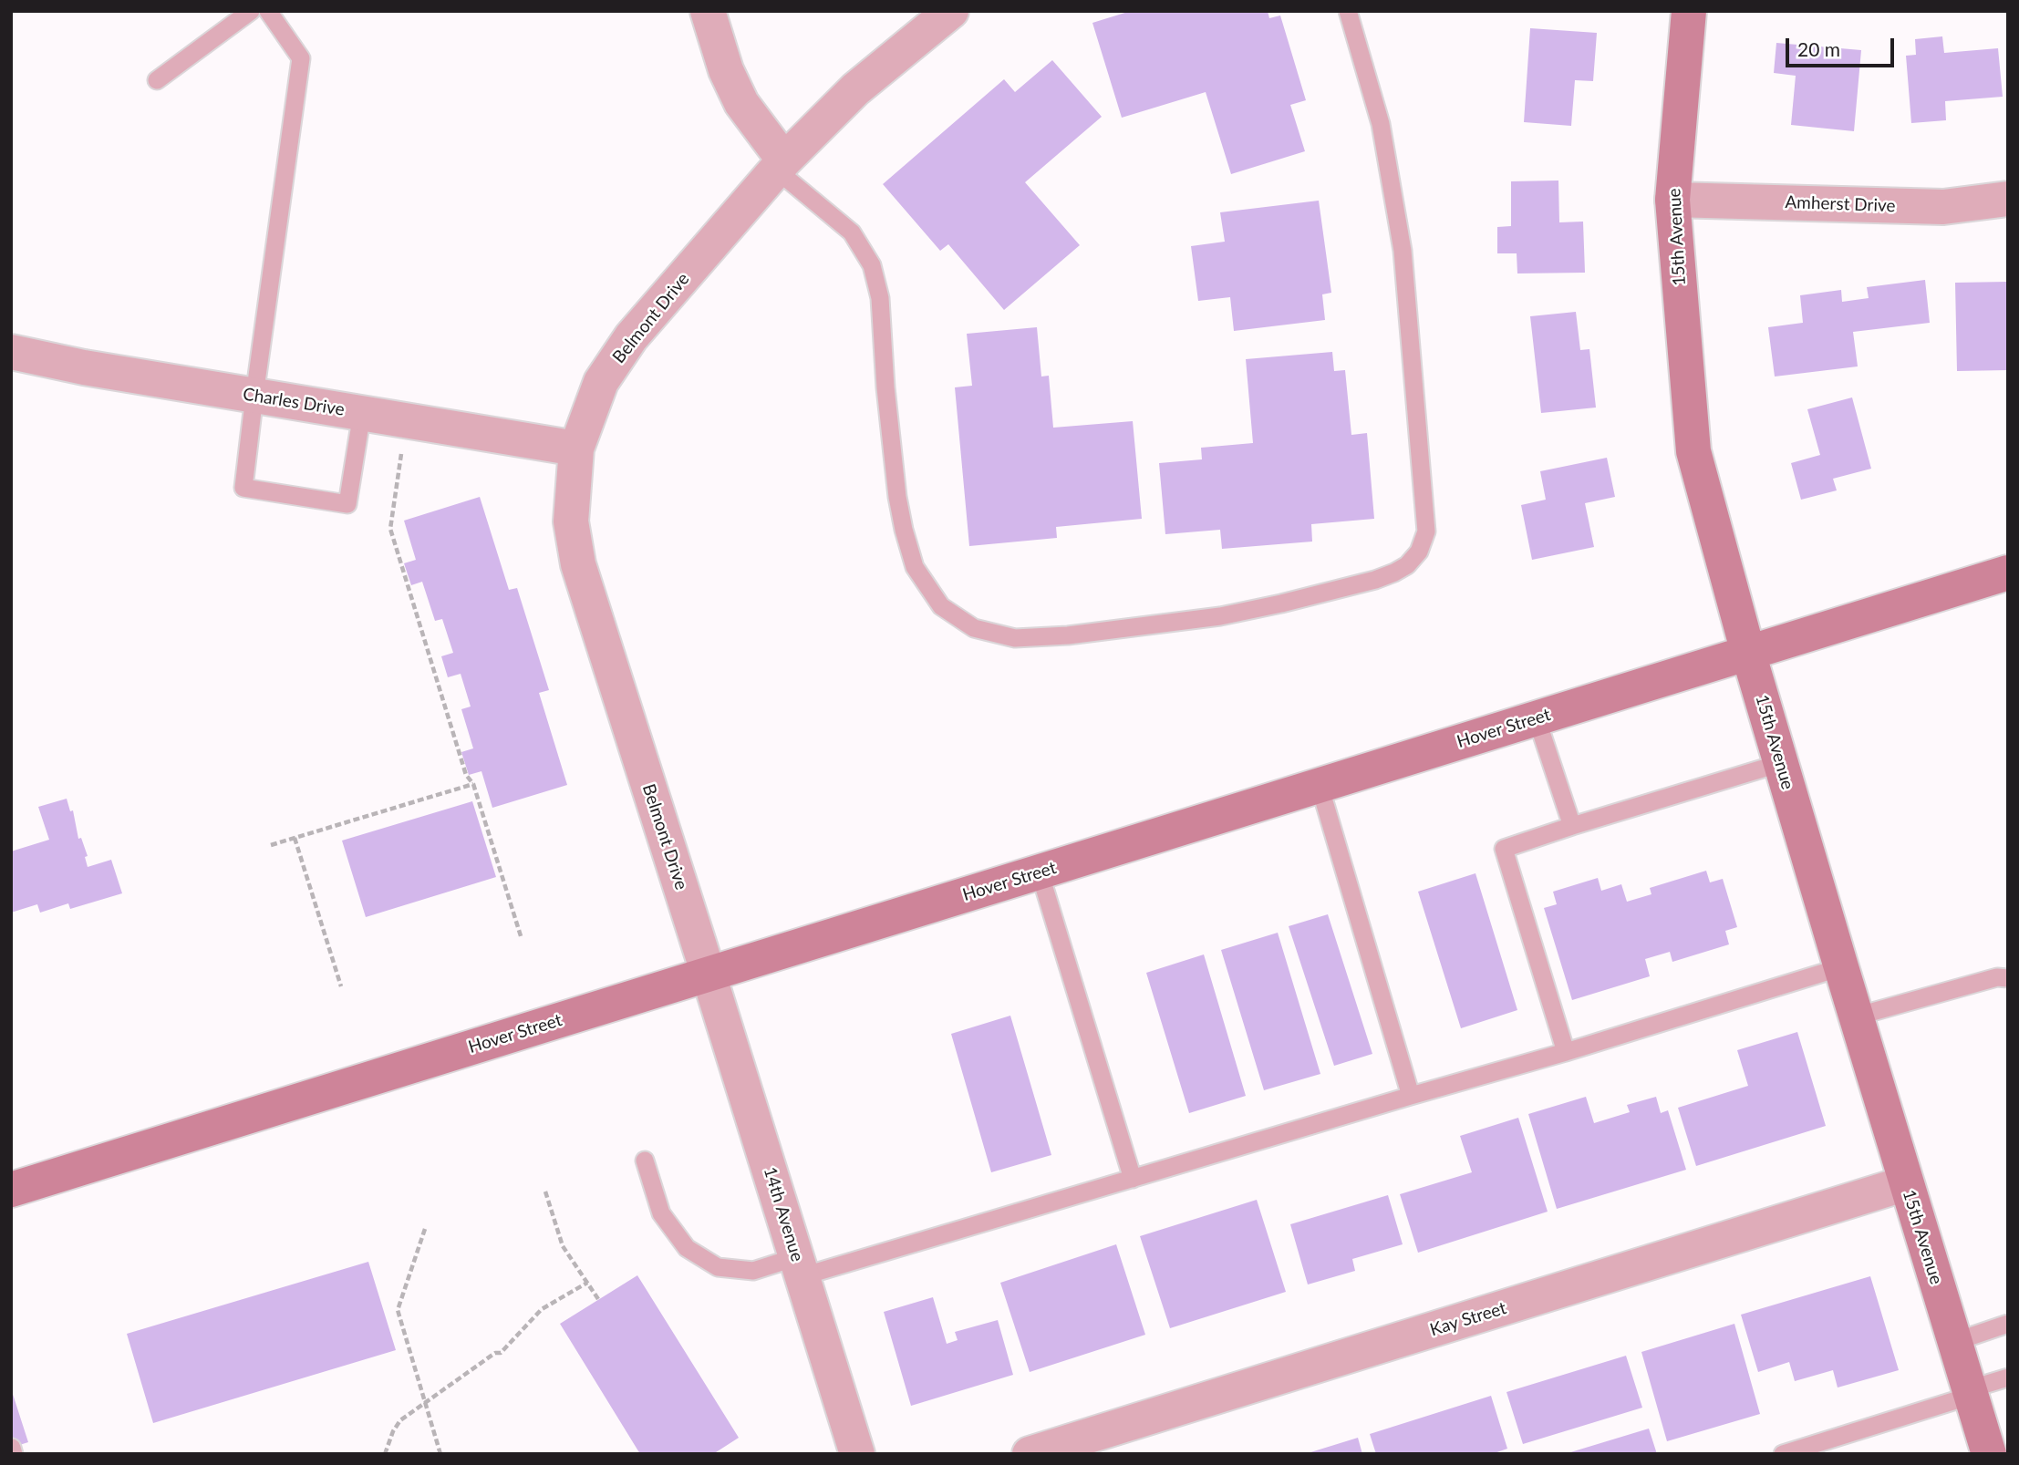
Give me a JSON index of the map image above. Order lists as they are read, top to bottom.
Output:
{
  "streets": {
    "main road": ["15th Avenue", "Hover Street"],
    "street": [
      "Amherst Drive",
      "Belmont Drive",
      "Charles Drive",
      "14th Avenue",
      "Kay Street"
    ]
  },
  "crossings": [
    ["Amherst Drive", "15th Avenue"],
    ["15th Avenue", "Hover Street"],
    ["15th Avenue", "Kay Street"],
    ["Belmont Drive", "Charles Drive"],
    ["Belmont Drive", "Hover Street"],
    ["Belmont Drive", "14th Avenue"],
    ["Hover Street", "14th Avenue"]
  ],
  "scale_bar": "20 m"
}
